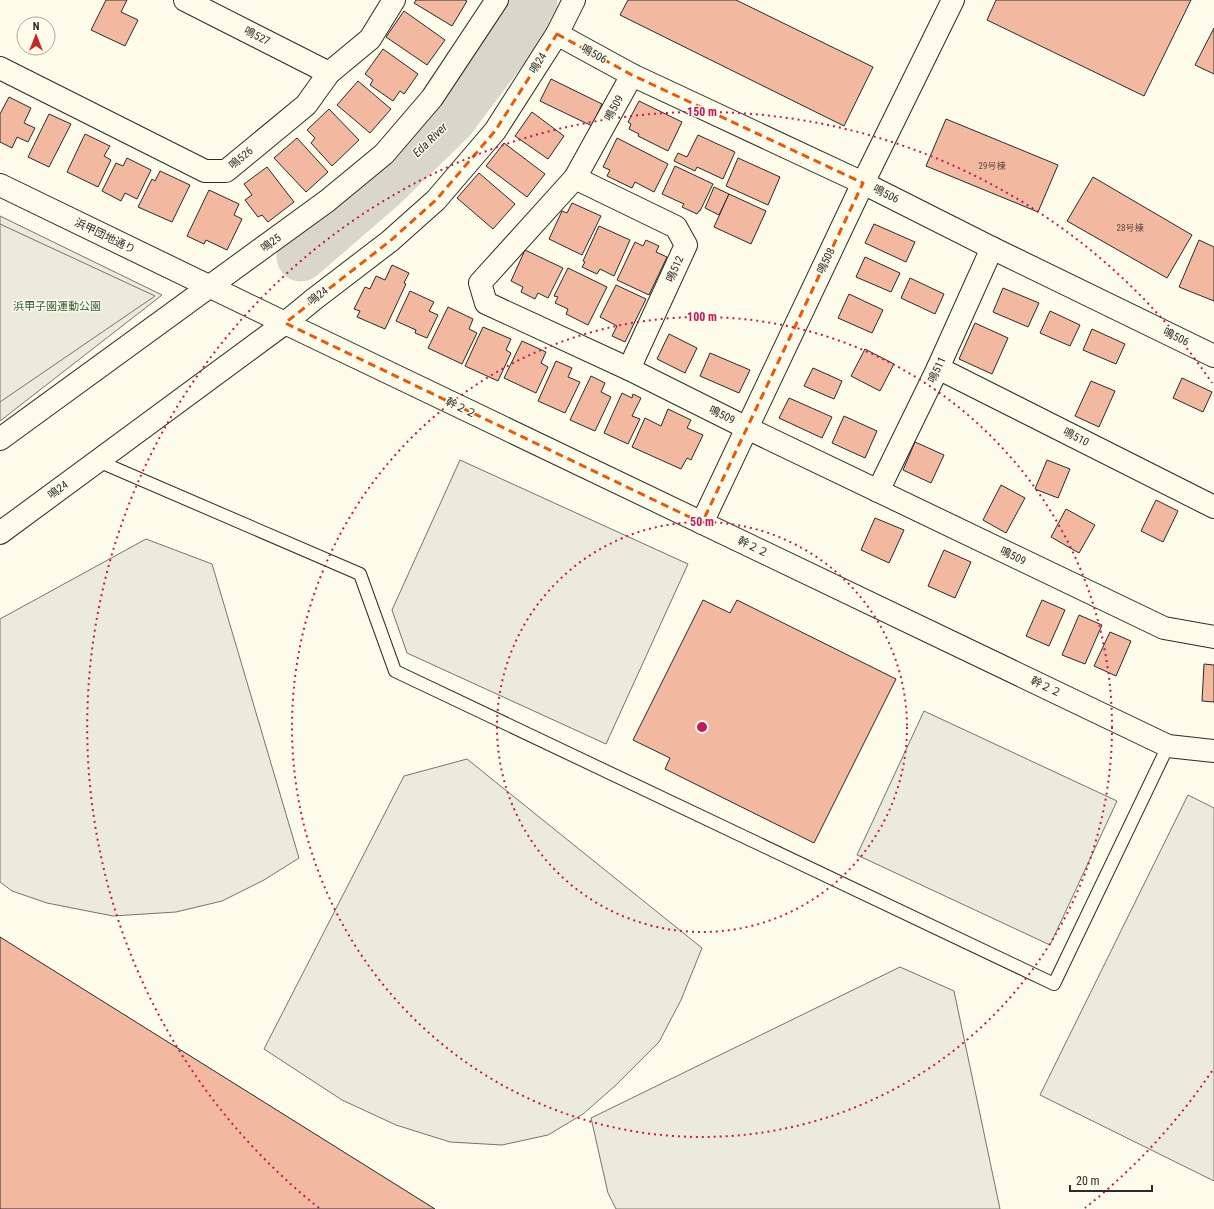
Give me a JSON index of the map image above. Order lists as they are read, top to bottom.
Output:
{
  "streets": {
    "street": [
      "鳴527",
      "鳴506",
      "鳴24",
      "鳴509",
      "鳴526",
      "浜甲団地通り",
      "鳴25",
      "鳴508",
      "鳴512",
      "鳴511",
      "幹２２",
      "鳴510"
    ]
  },
  "crossings": [
    ["鳴527", "鳴526"],
    ["鳴506", "鳴24"],
    ["鳴506", "鳴509"],
    ["鳴506", "鳴508"],
    ["鳴506", "鳴511"],
    ["鳴24", "幹２２"],
    ["鳴509", "鳴508"],
    ["鳴509", "鳴512"],
    ["鳴509", "鳴511"],
    ["浜甲団地通り", "鳴25"],
    ["浜甲団地通り", "幹２２"],
    ["鳴25", "幹２２"],
    ["鳴508", "幹２２"],
    ["鳴511", "鳴510"]
  ],
  "water": ["Eda River"],
  "parks": ["浜甲子園運動公園"],
  "house_numbers": ["29号棟", "28号棟"],
  "scale_bar": "20 m",
  "north": "top",
  "rings": ["150 m", "100 m", "50 m"]
}
